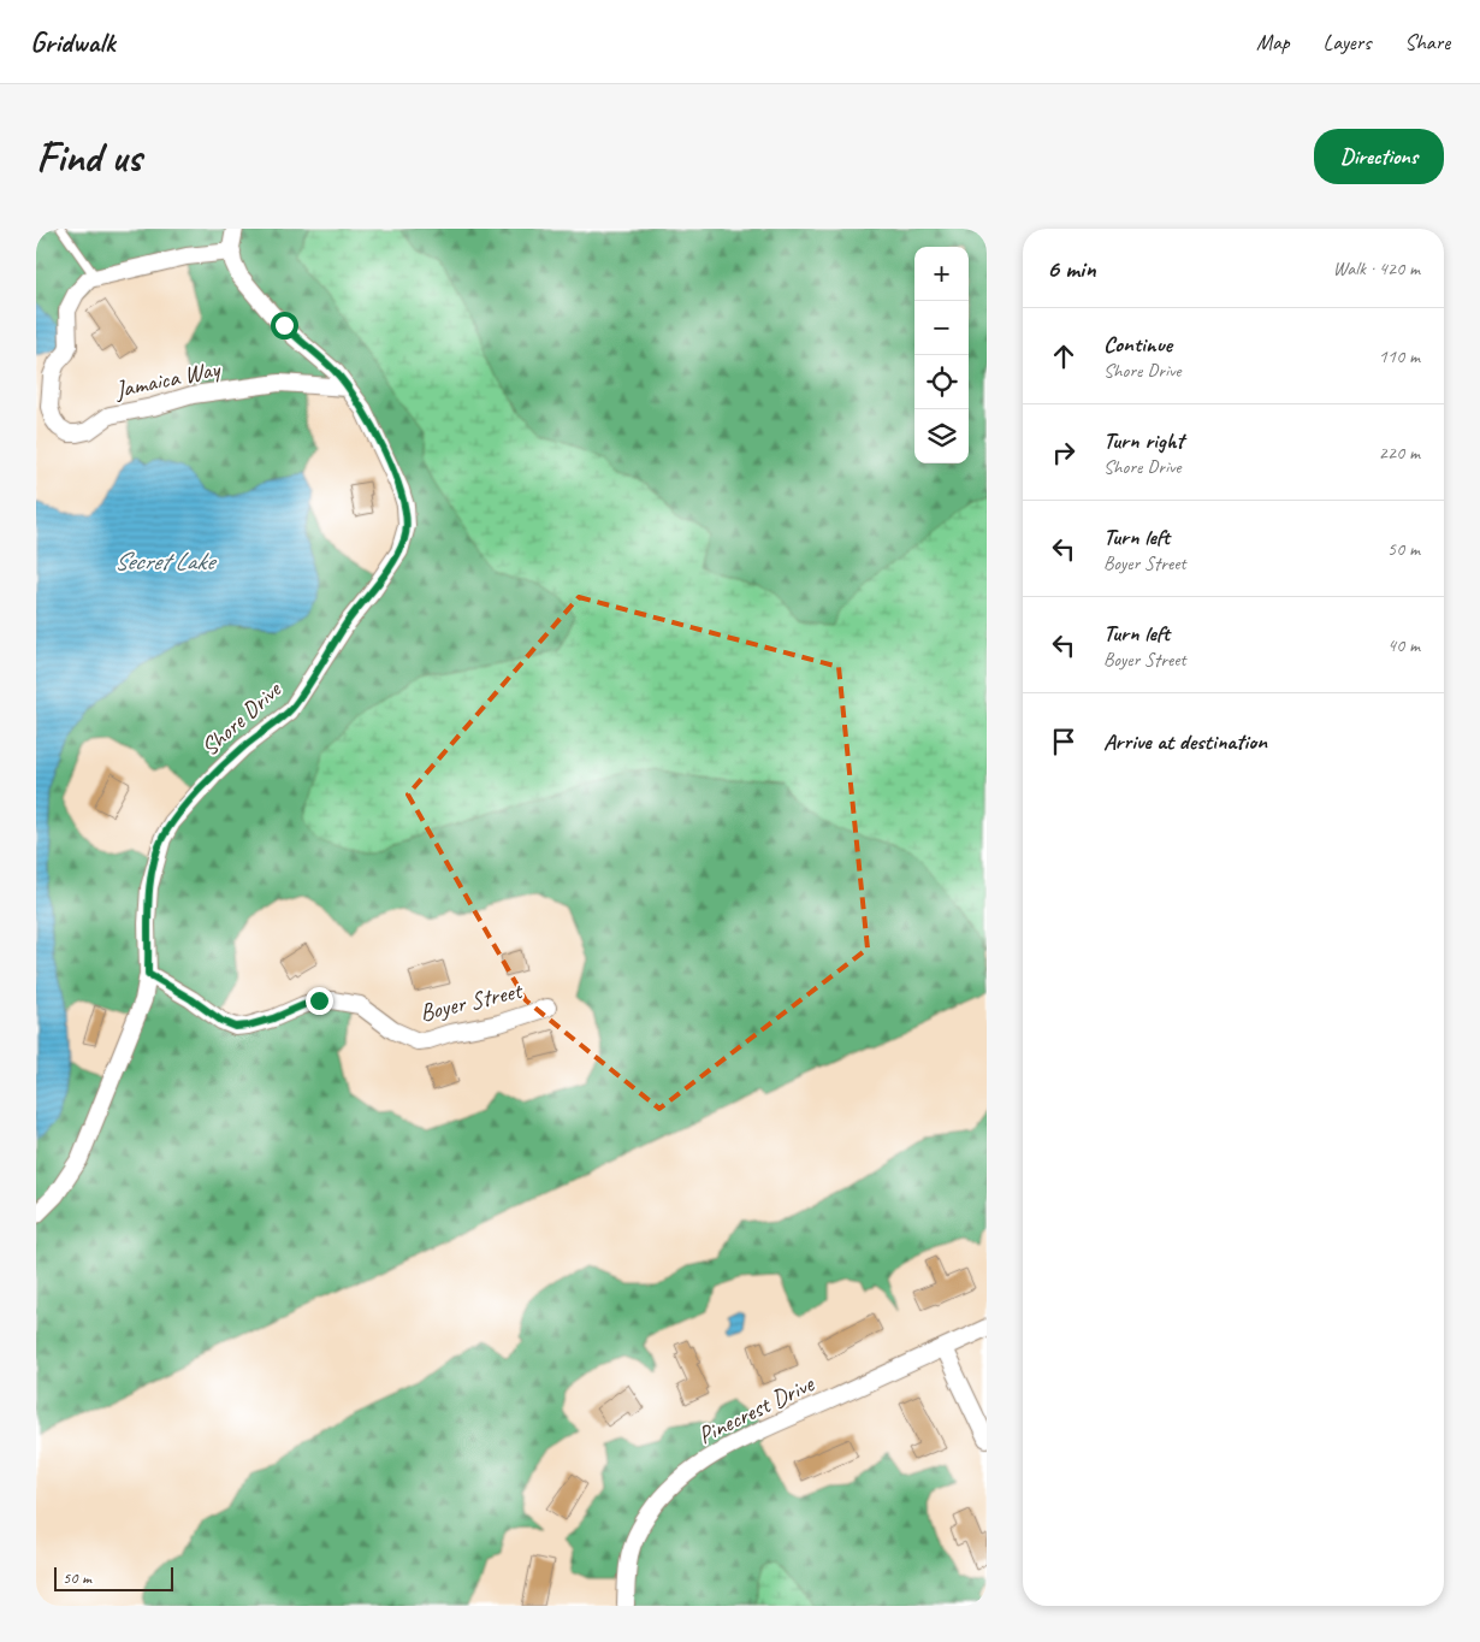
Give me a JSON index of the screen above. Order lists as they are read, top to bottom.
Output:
{
  "streets": {
    "street": [
      "Jamaica Way",
      "Shore Drive",
      "Boyer Street",
      "Pinecrest Drive"
    ]
  },
  "crossings": [
    ["Jamaica Way", "Shore Drive"],
    ["Shore Drive", "Boyer Street"]
  ],
  "water": ["Secret Lake"],
  "scale_bar": "50 m",
  "page": {
    "header": "Gridwalk",
    "nav": ["Map", "Layers", "Share"],
    "buttons": "Directions",
    "title": "Find us",
    "heading": ["6 min", "Walk · 420 m"],
    "map_buttons": ["+", "−"],
    "list": [
      ["Continue", "Shore Drive", "110 m"],
      ["Turn right", "Shore Drive", "220 m"],
      ["Turn left", "Boyer Street", "50 m"],
      ["Turn left", "Boyer Street", "40 m"],
      "Arrive at destination"
    ],
    "scale": "50 m"
  }
}
